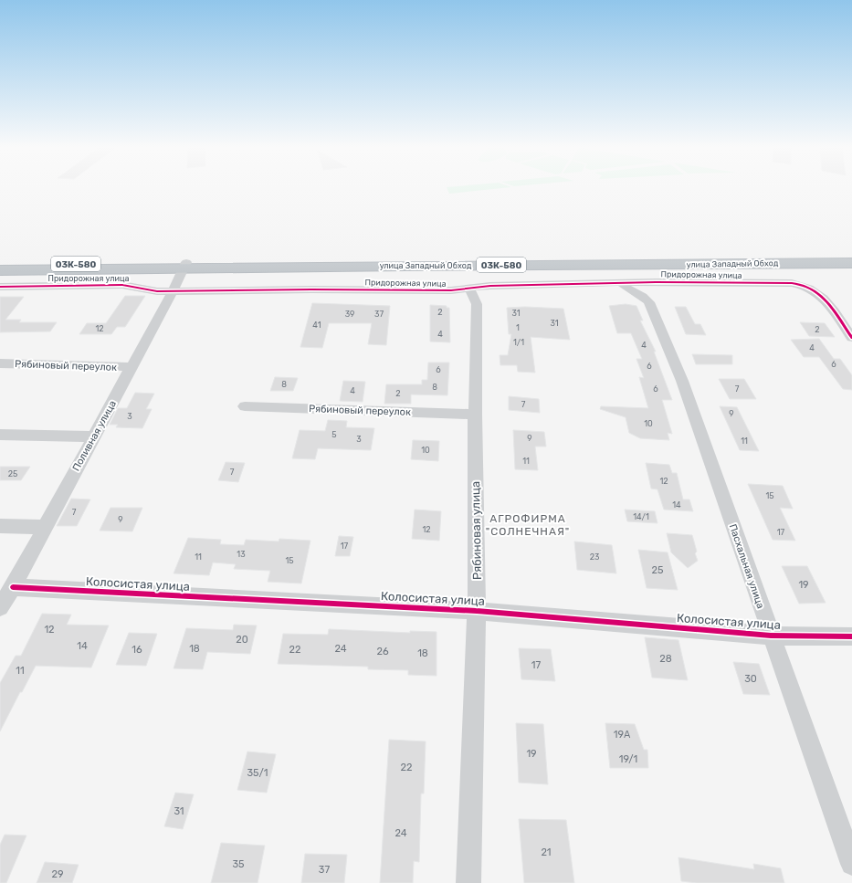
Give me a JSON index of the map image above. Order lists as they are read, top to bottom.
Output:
{
  "streets": {
    "highway": ["03К-580", "улица Западный Обход"],
    "street": [
      "Придорожная улица",
      "Рябиновый переулок",
      "Поливная улица",
      "Рябиновая улица",
      "Пасхальная улица",
      "Колосистая улица"
    ]
  },
  "crossings": [
    ["улица Западный Обход", "Поливная улица"],
    ["Придорожная улица", "Поливная улица"],
    ["Придорожная улица", "Рябиновая улица"],
    ["Придорожная улица", "Пасхальная улица"],
    ["Рябиновый переулок", "Поливная улица"],
    ["Рябиновый переулок", "Рябиновая улица"],
    ["Поливная улица", "Колосистая улица"],
    ["Рябиновая улица", "Колосистая улица"],
    ["Пасхальная улица", "Колосистая улица"]
  ],
  "districts": ["АГРОФИРМА \"СОЛНЕЧНАЯ\""],
  "house_numbers": [
    "2",
    "31",
    "39",
    "37",
    "31",
    "41",
    "1",
    "12",
    "2",
    "4",
    "1/1",
    "4",
    "4",
    "6",
    "6",
    "6",
    "8",
    "8",
    "6",
    "7",
    "4",
    "2",
    "7",
    "9",
    "3",
    "10",
    "5",
    "9",
    "3",
    "11",
    "10",
    "11",
    "7",
    "25",
    "12",
    "15",
    "14",
    "7",
    "14/1",
    "9",
    "12",
    "17",
    "17",
    "13",
    "11",
    "23",
    "15",
    "25",
    "19",
    "12",
    "20",
    "14",
    "18",
    "24",
    "16",
    "22",
    "26",
    "18",
    "28",
    "17",
    "11",
    "30",
    "19А",
    "19",
    "19/1",
    "22",
    "35/1",
    "31",
    "24",
    "21",
    "35",
    "37",
    "29"
  ]
}
